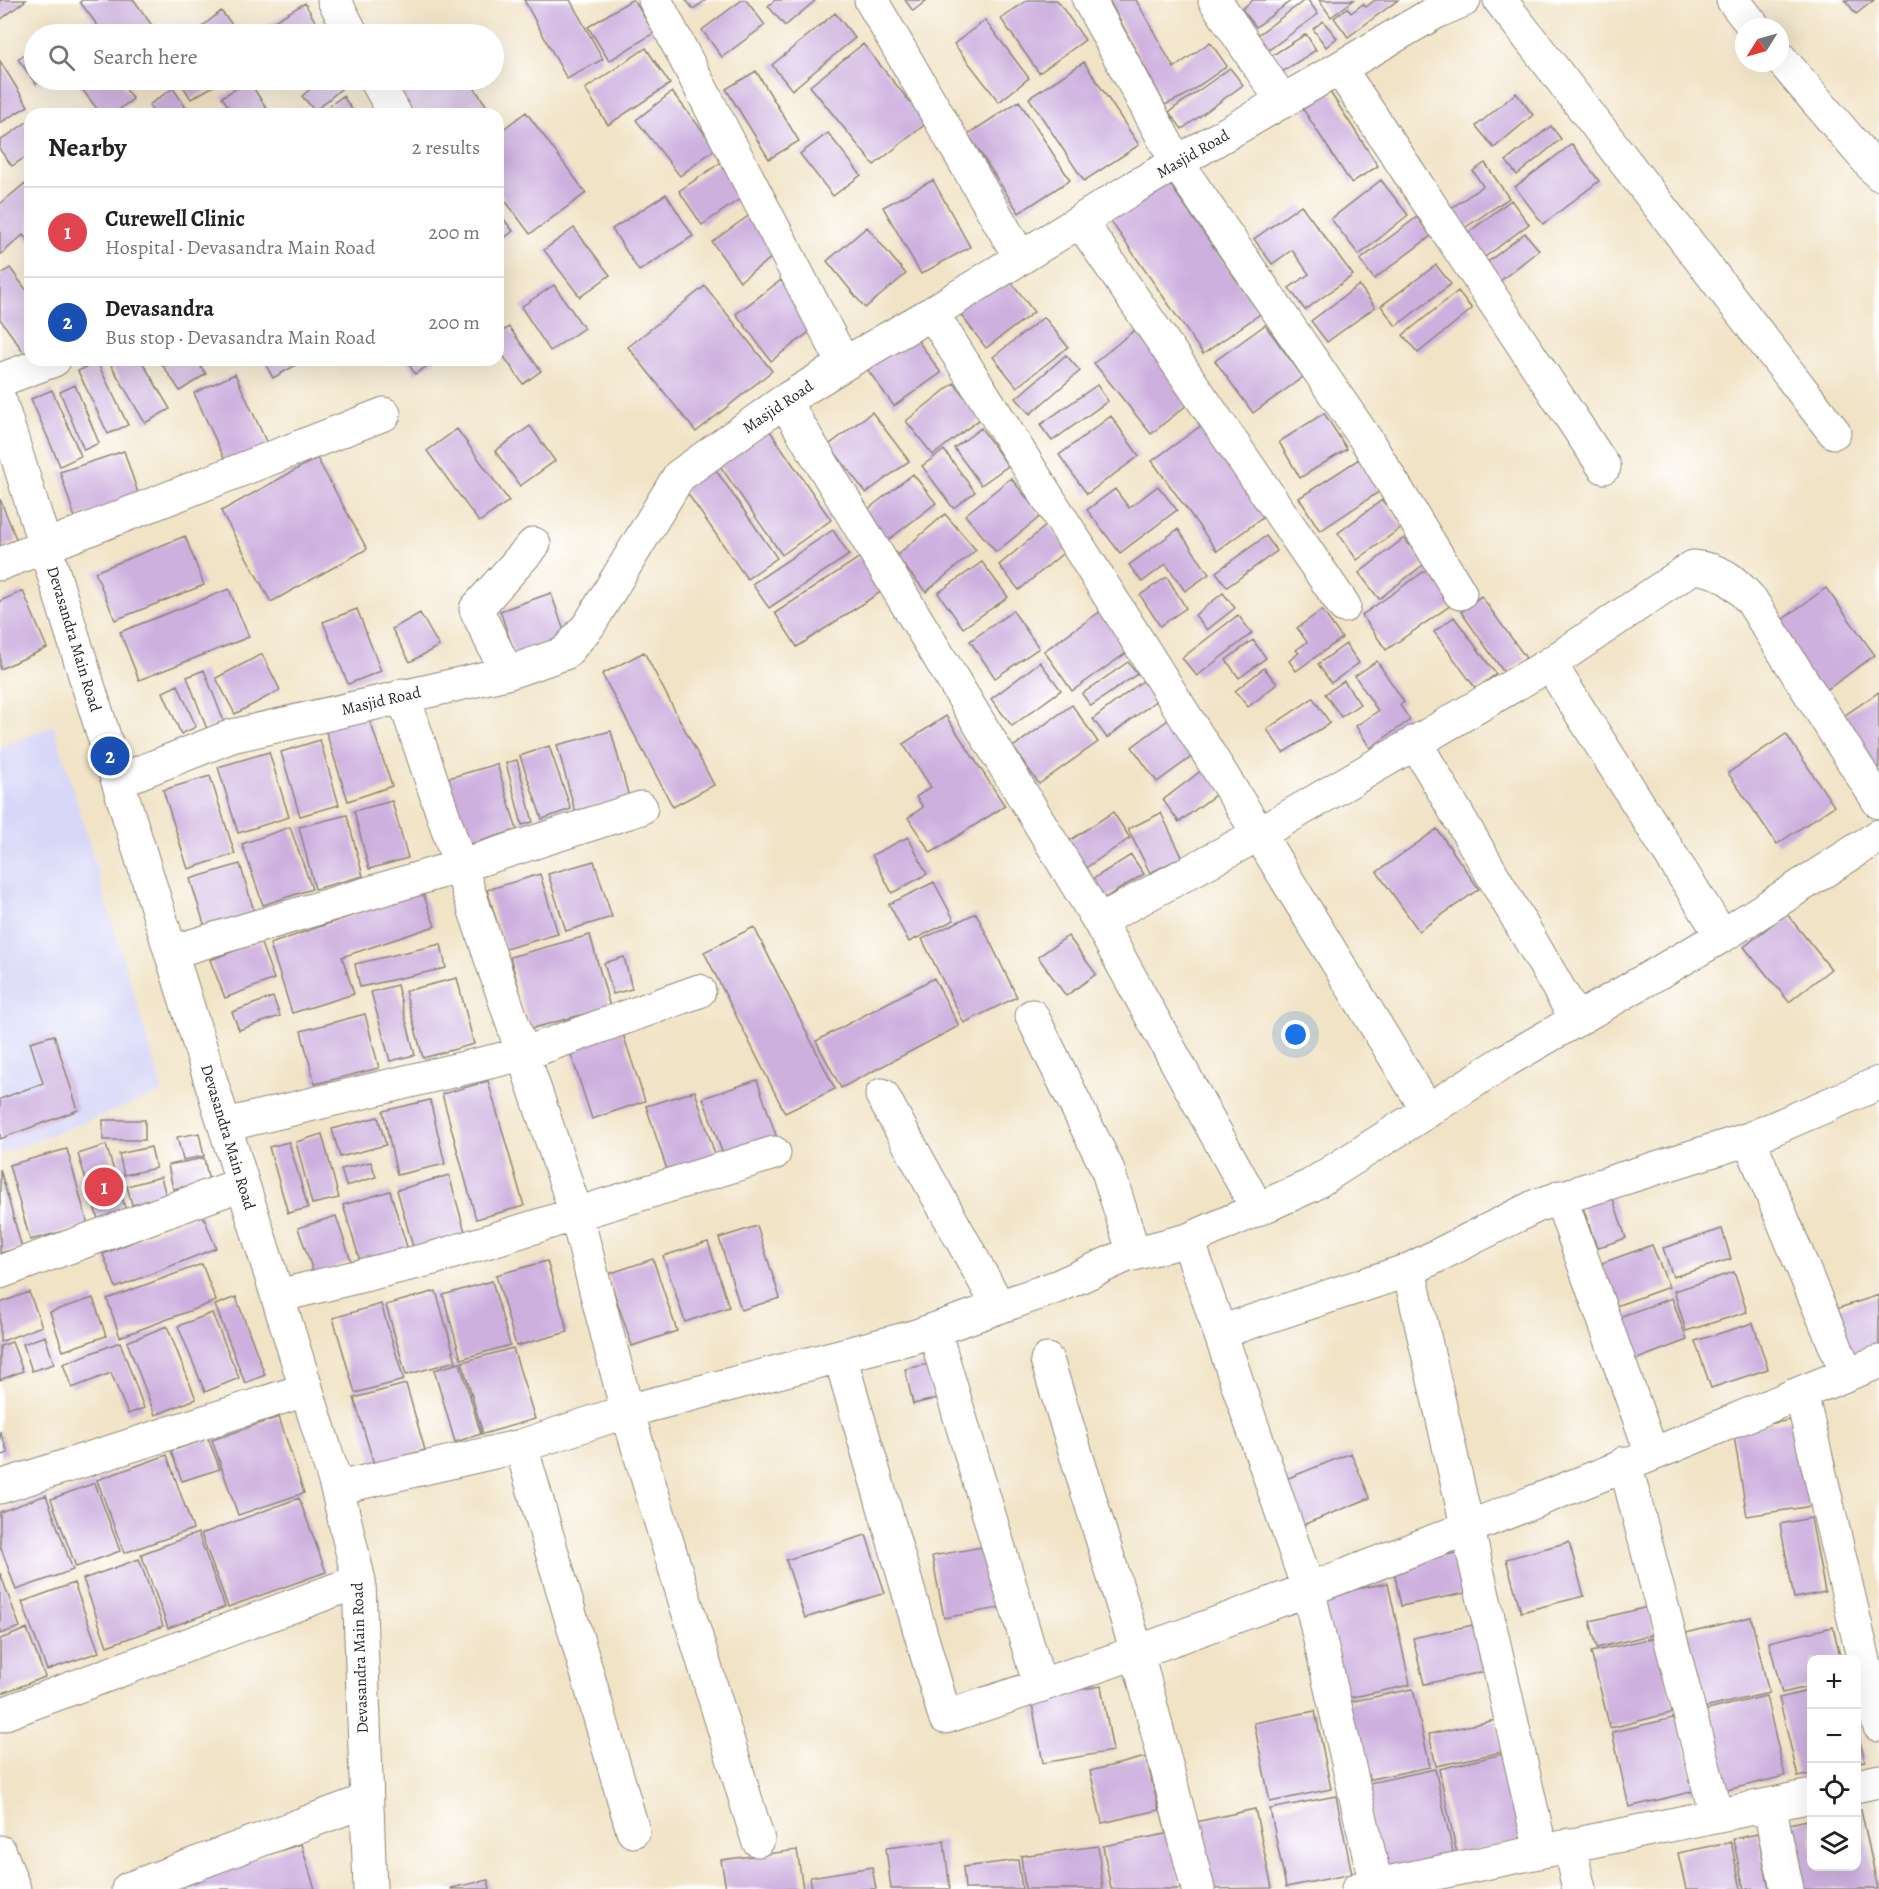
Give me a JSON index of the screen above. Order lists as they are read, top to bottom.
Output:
{
  "streets": {
    "street": ["Masjid Road", "Devasandra Main Road"]
  },
  "crossings": [
    ["Masjid Road", "Devasandra Main Road"]
  ],
  "north": "bottom left",
  "page": {
    "search": "Search here",
    "heading": ["Nearby", "2 results"],
    "list": [
      {
        "mark": "1",
        "name": "Curewell Clinic",
        "note": "Hospital · Devasandra Main Road",
        "value": "200 m"
      },
      {
        "mark": "2",
        "name": "Devasandra",
        "note": "Bus stop · Devasandra Main Road",
        "value": "200 m"
      }
    ],
    "pins": ["2", "1"],
    "map_buttons": ["+", "−"]
  }
}
